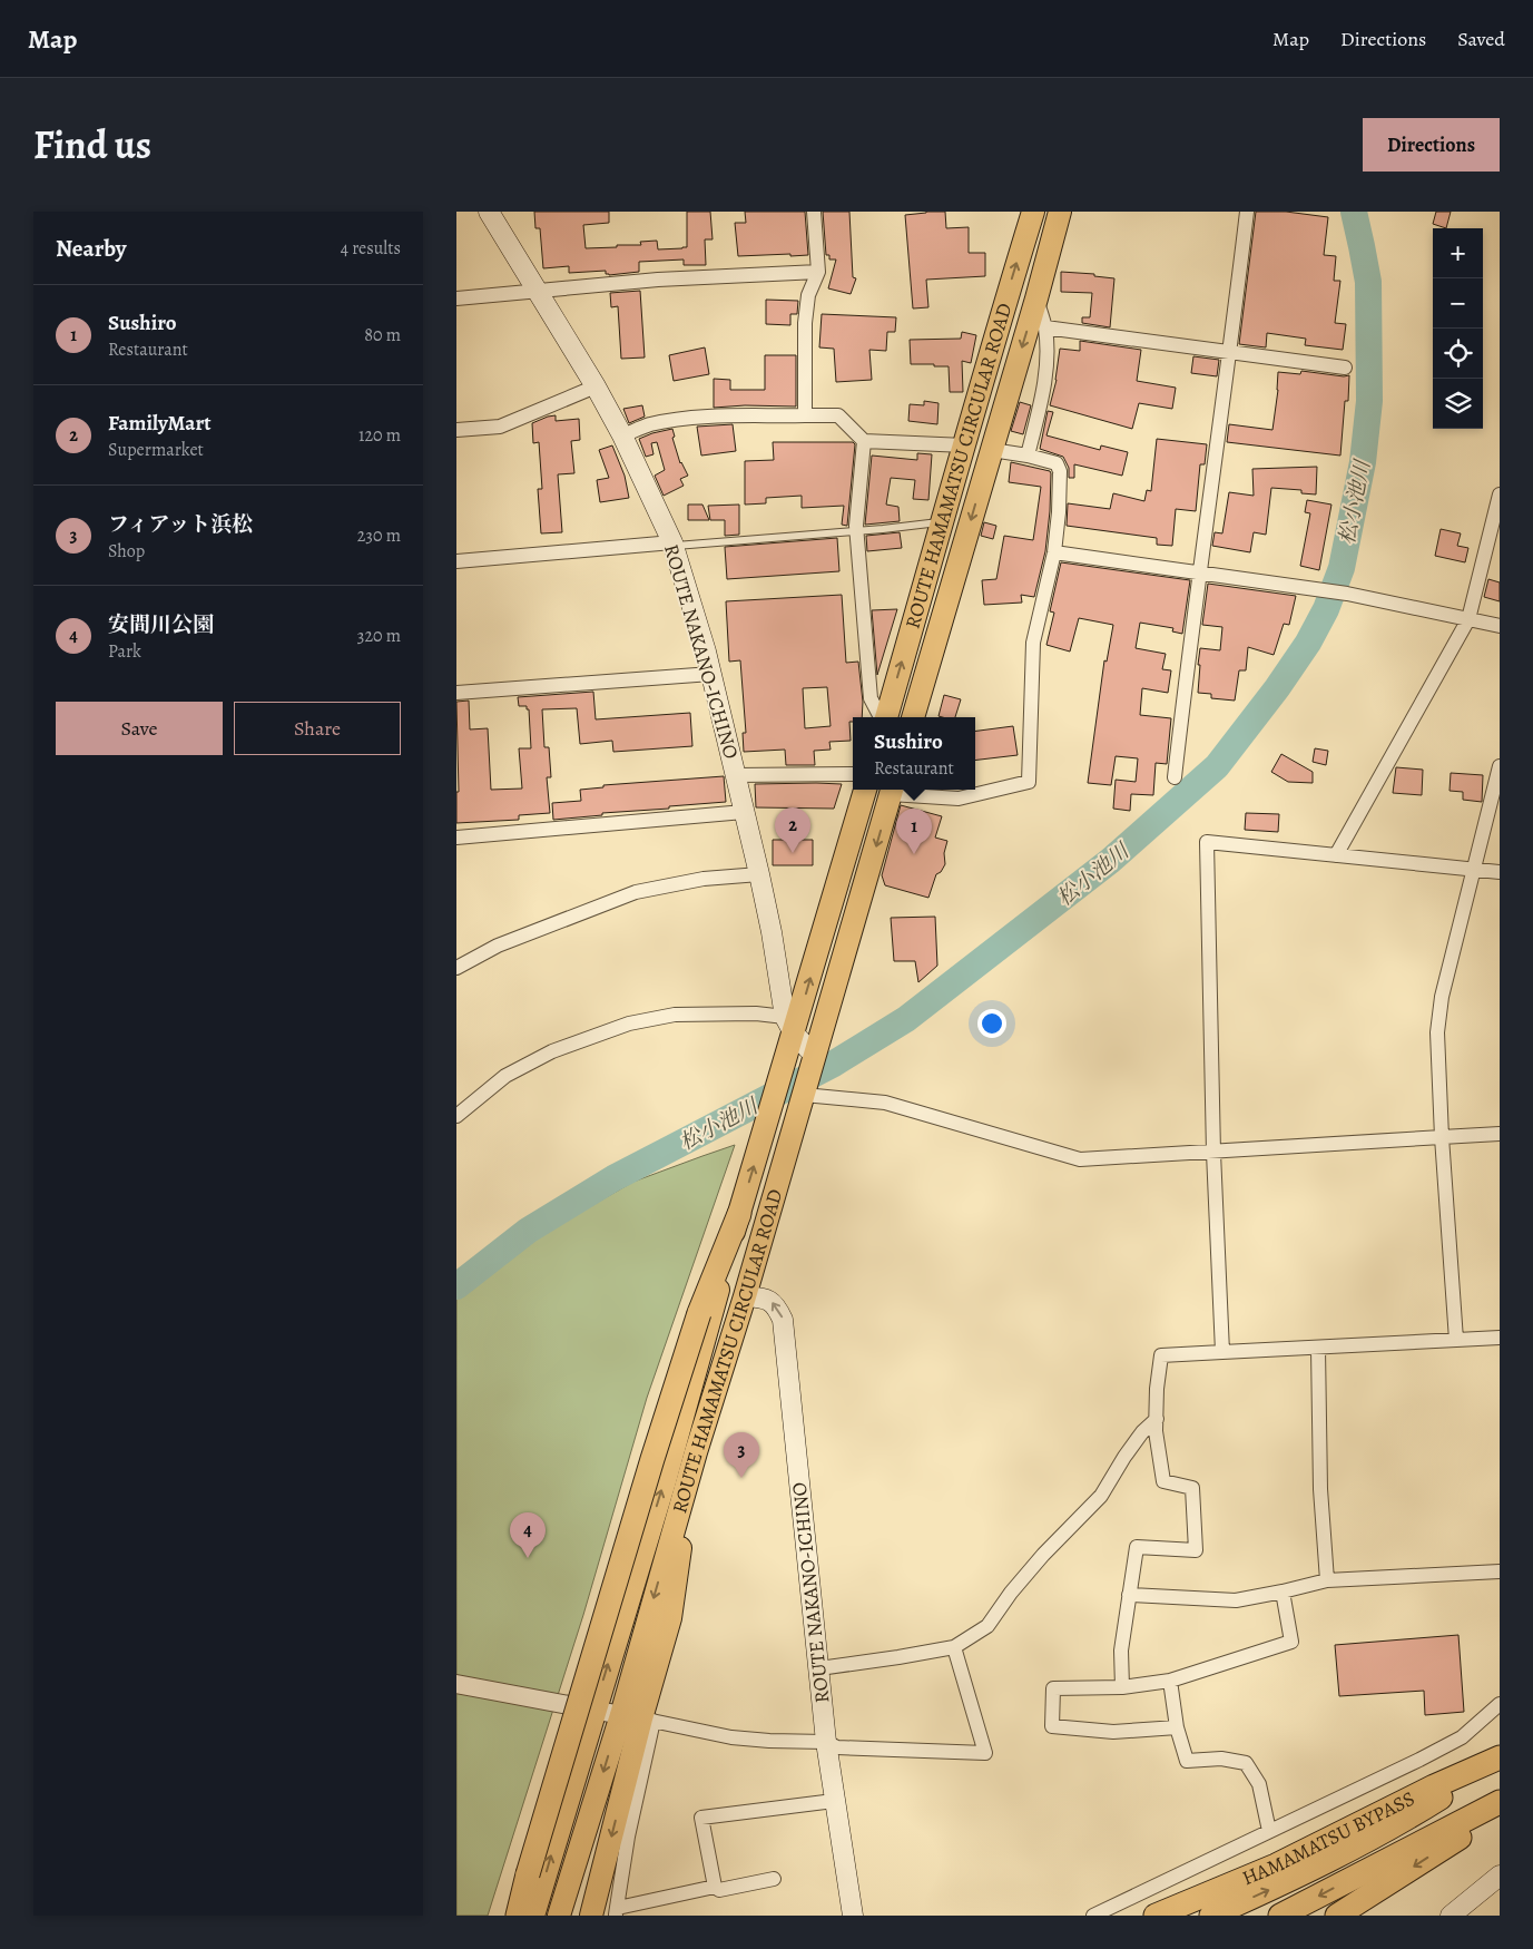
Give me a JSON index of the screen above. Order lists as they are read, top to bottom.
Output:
{
  "streets": {
    "highway": ["HAMAMATSU BYPASS"],
    "main road": ["ROUTE HAMAMATSU CIRCULAR ROAD", "ROUTE NAKANO-ICHINO"]
  },
  "crossings": [
    ["ROUTE HAMAMATSU CIRCULAR ROAD", "ROUTE NAKANO-ICHINO"]
  ],
  "water": ["松小池川"],
  "page": {
    "header": "Map",
    "nav": ["Map", "Directions", "Saved"],
    "title": "Find us",
    "buttons": [
      "Directions",
      ["Save", "Share"]
    ],
    "heading": ["Nearby", "4 results"],
    "map_buttons": ["+", "−"],
    "list": [
      {
        "mark": "1",
        "name": "Sushiro",
        "note": "Restaurant",
        "value": "80 m"
      },
      {
        "mark": "2",
        "name": "FamilyMart",
        "note": "Supermarket",
        "value": "120 m"
      },
      {
        "mark": "3",
        "name": "フィアット浜松",
        "note": "Shop",
        "value": "230 m"
      },
      {
        "mark": "4",
        "name": "安間川公園",
        "note": "Park",
        "value": "320 m"
      }
    ],
    "popup": ["Sushiro", "Restaurant"],
    "pins": [
      "2",
      "1",
      "3",
      "4"
    ]
  }
}
